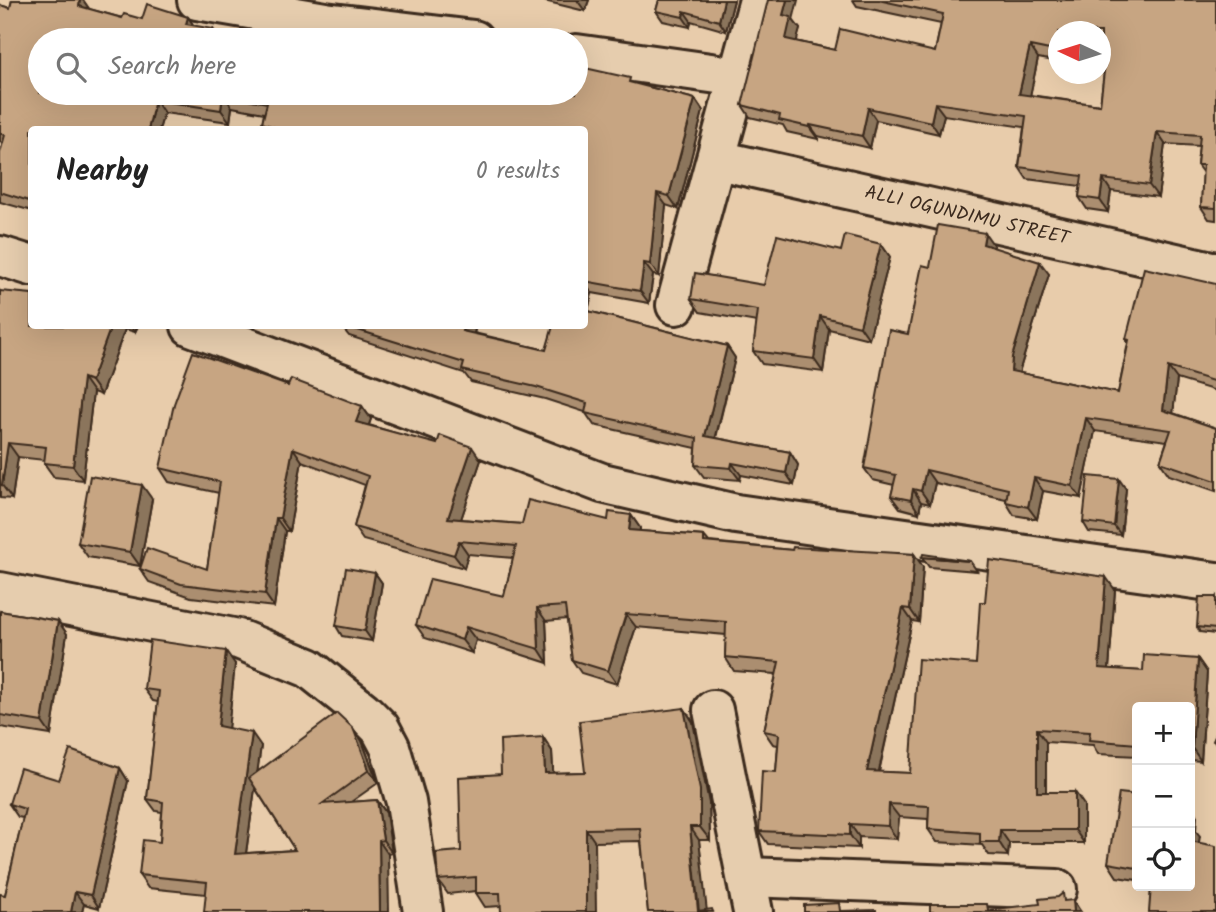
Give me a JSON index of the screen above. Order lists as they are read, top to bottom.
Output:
{
  "streets": {
    "street": ["ALLI OGUNDIMU STREET"]
  },
  "north": "left",
  "page": {
    "search": "Search here",
    "heading": ["Nearby", "0 results"],
    "map_buttons": ["+", "−"]
  }
}
